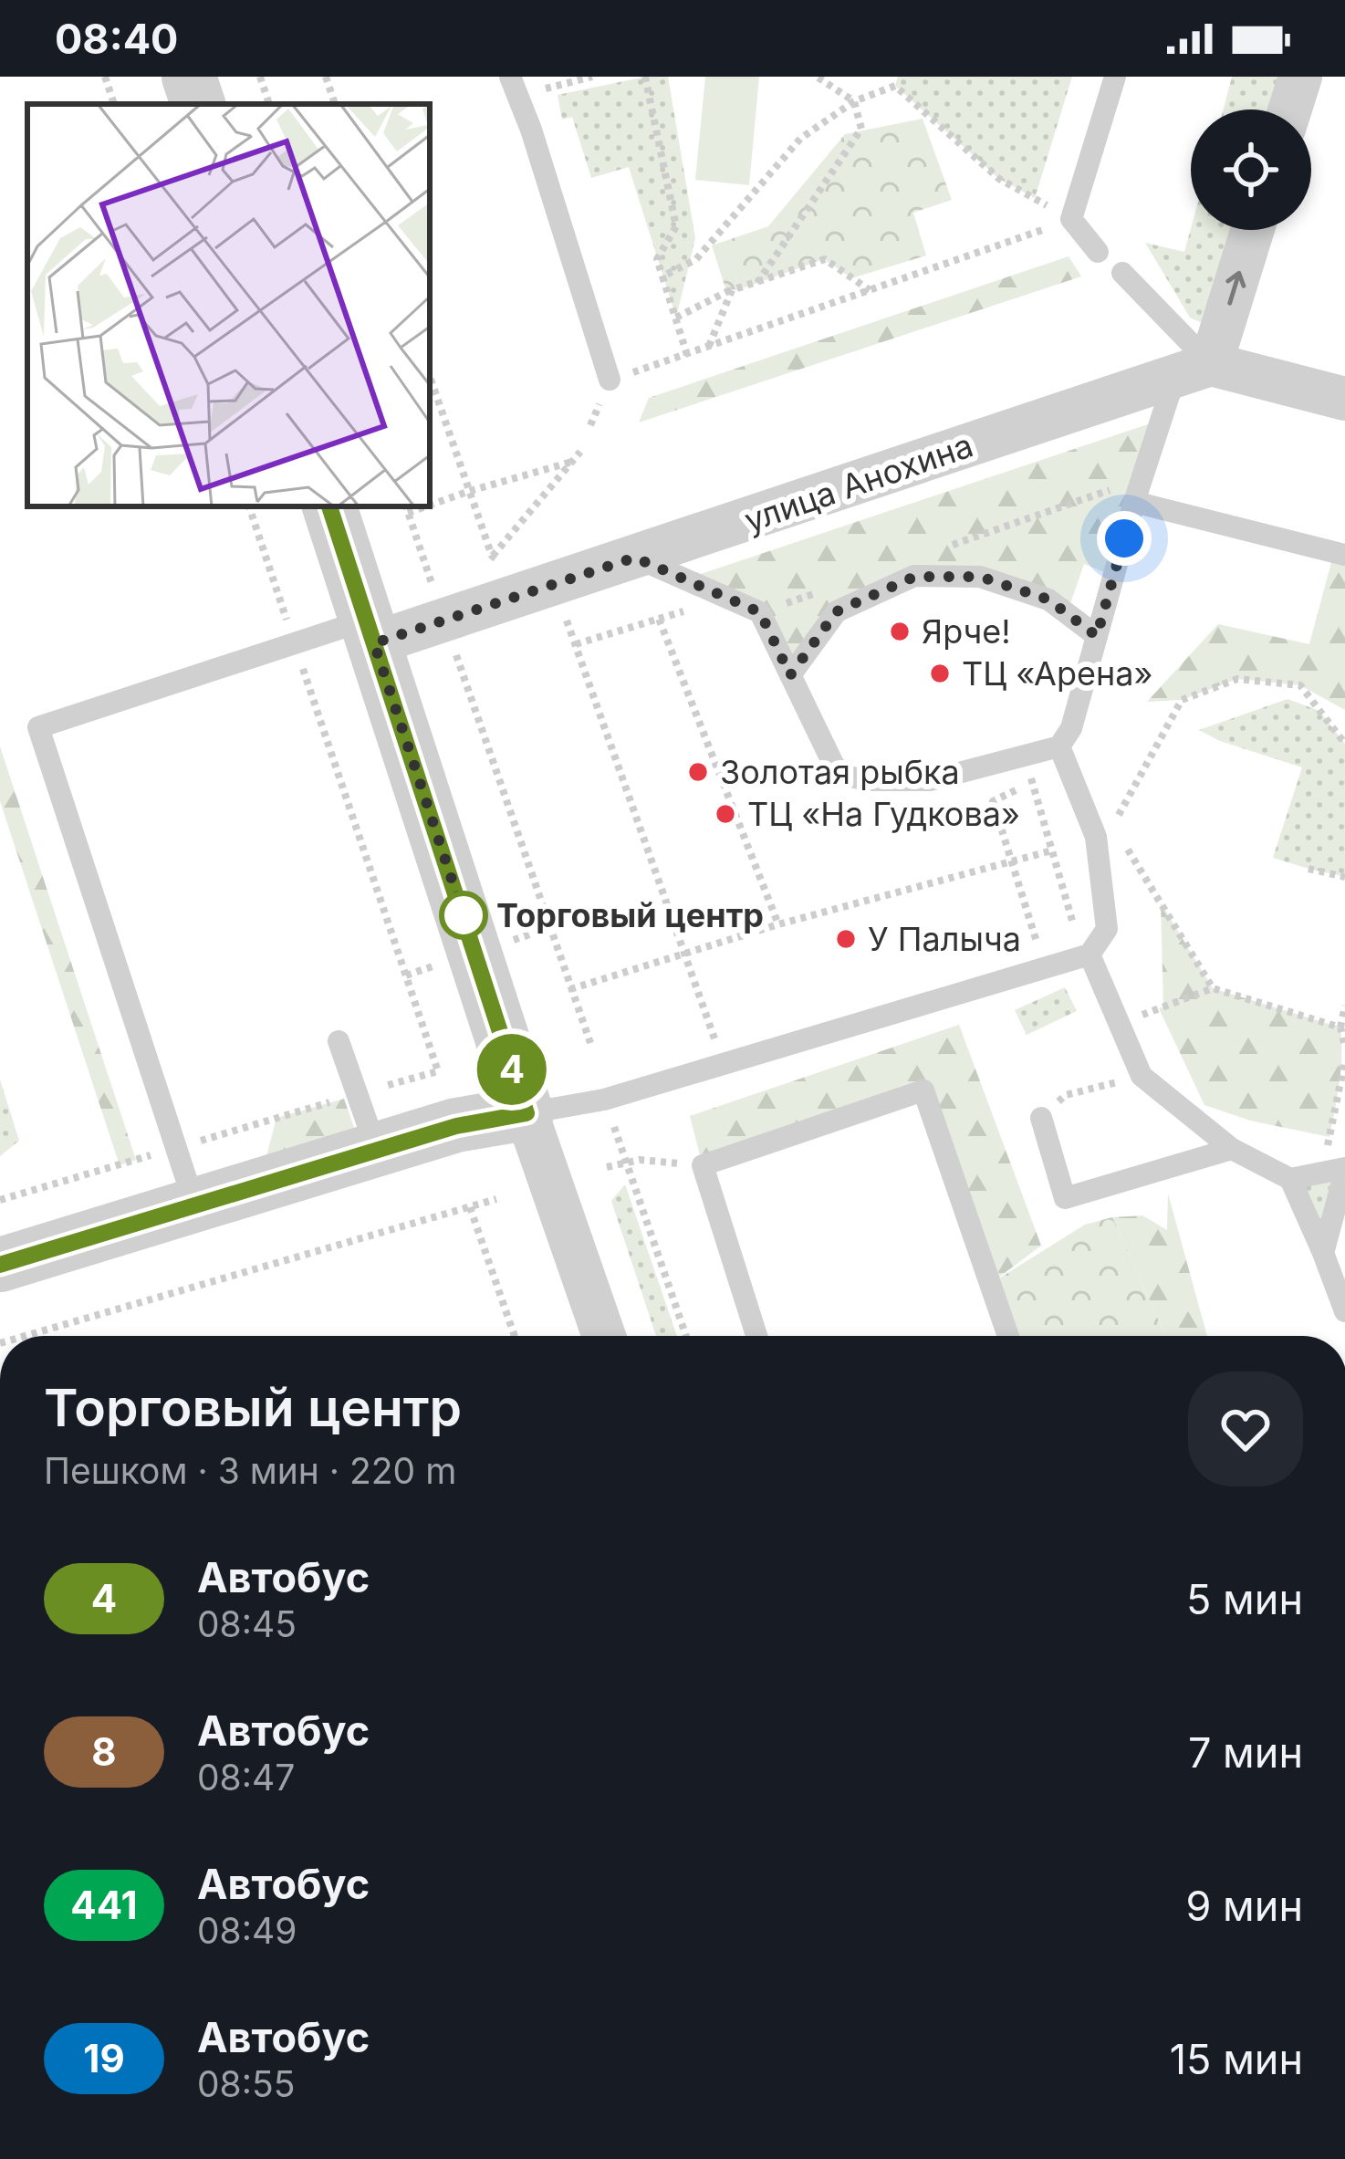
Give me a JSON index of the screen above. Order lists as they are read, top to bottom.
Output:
{
  "streets": {
    "street": ["улица Анохина"]
  },
  "places": [
    "Ярче!",
    "ТЦ «Арена»",
    "Золотая рыбка",
    "ТЦ «На Гудкова»",
    "Торговый центр",
    "У Палыча"
  ],
  "lines": ["bus line 4"],
  "page": {
    "status": "08:40",
    "on_map": "4",
    "heading": ["Торговый центр", "Пешком · 3 мин · 220 m"],
    "list": [
      {
        "mark": "4",
        "name": "Автобус",
        "note": "08:45",
        "value": "5 мин"
      },
      {
        "mark": "8",
        "name": "Автобус",
        "note": "08:47",
        "value": "7 мин"
      },
      {
        "mark": "441",
        "name": "Автобус",
        "note": "08:49",
        "value": "9 мин"
      },
      {
        "mark": "19",
        "name": "Автобус",
        "note": "08:55",
        "value": "15 мин"
      }
    ]
  }
}
